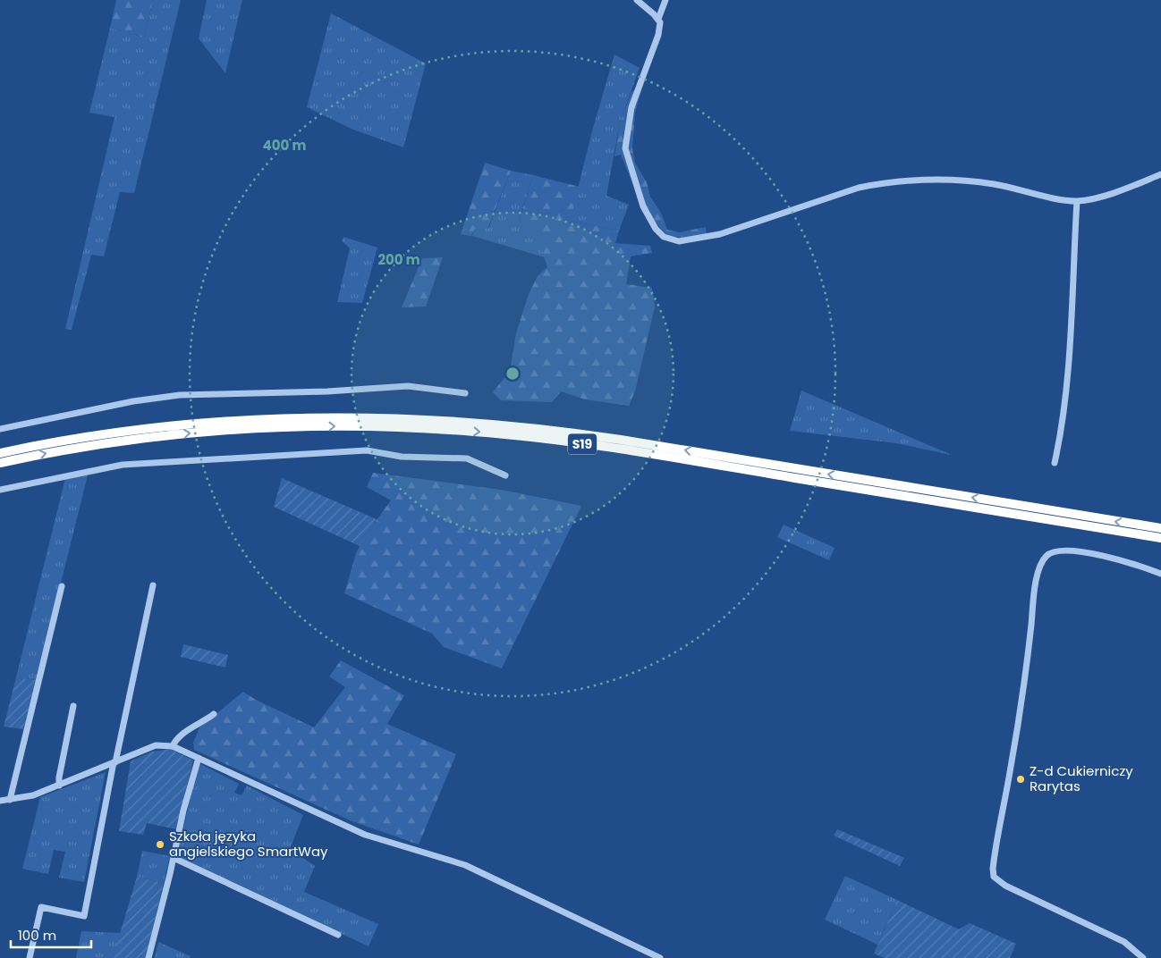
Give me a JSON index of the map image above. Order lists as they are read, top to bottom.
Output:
{
  "streets": {
    "highway": ["S19"]
  },
  "places": ["Z-d Cukierniczy Rarytas", "Szkoła języka angielskiego SmartWay"],
  "scale_bar": "100 m",
  "rings": ["400 m", "200 m"]
}
